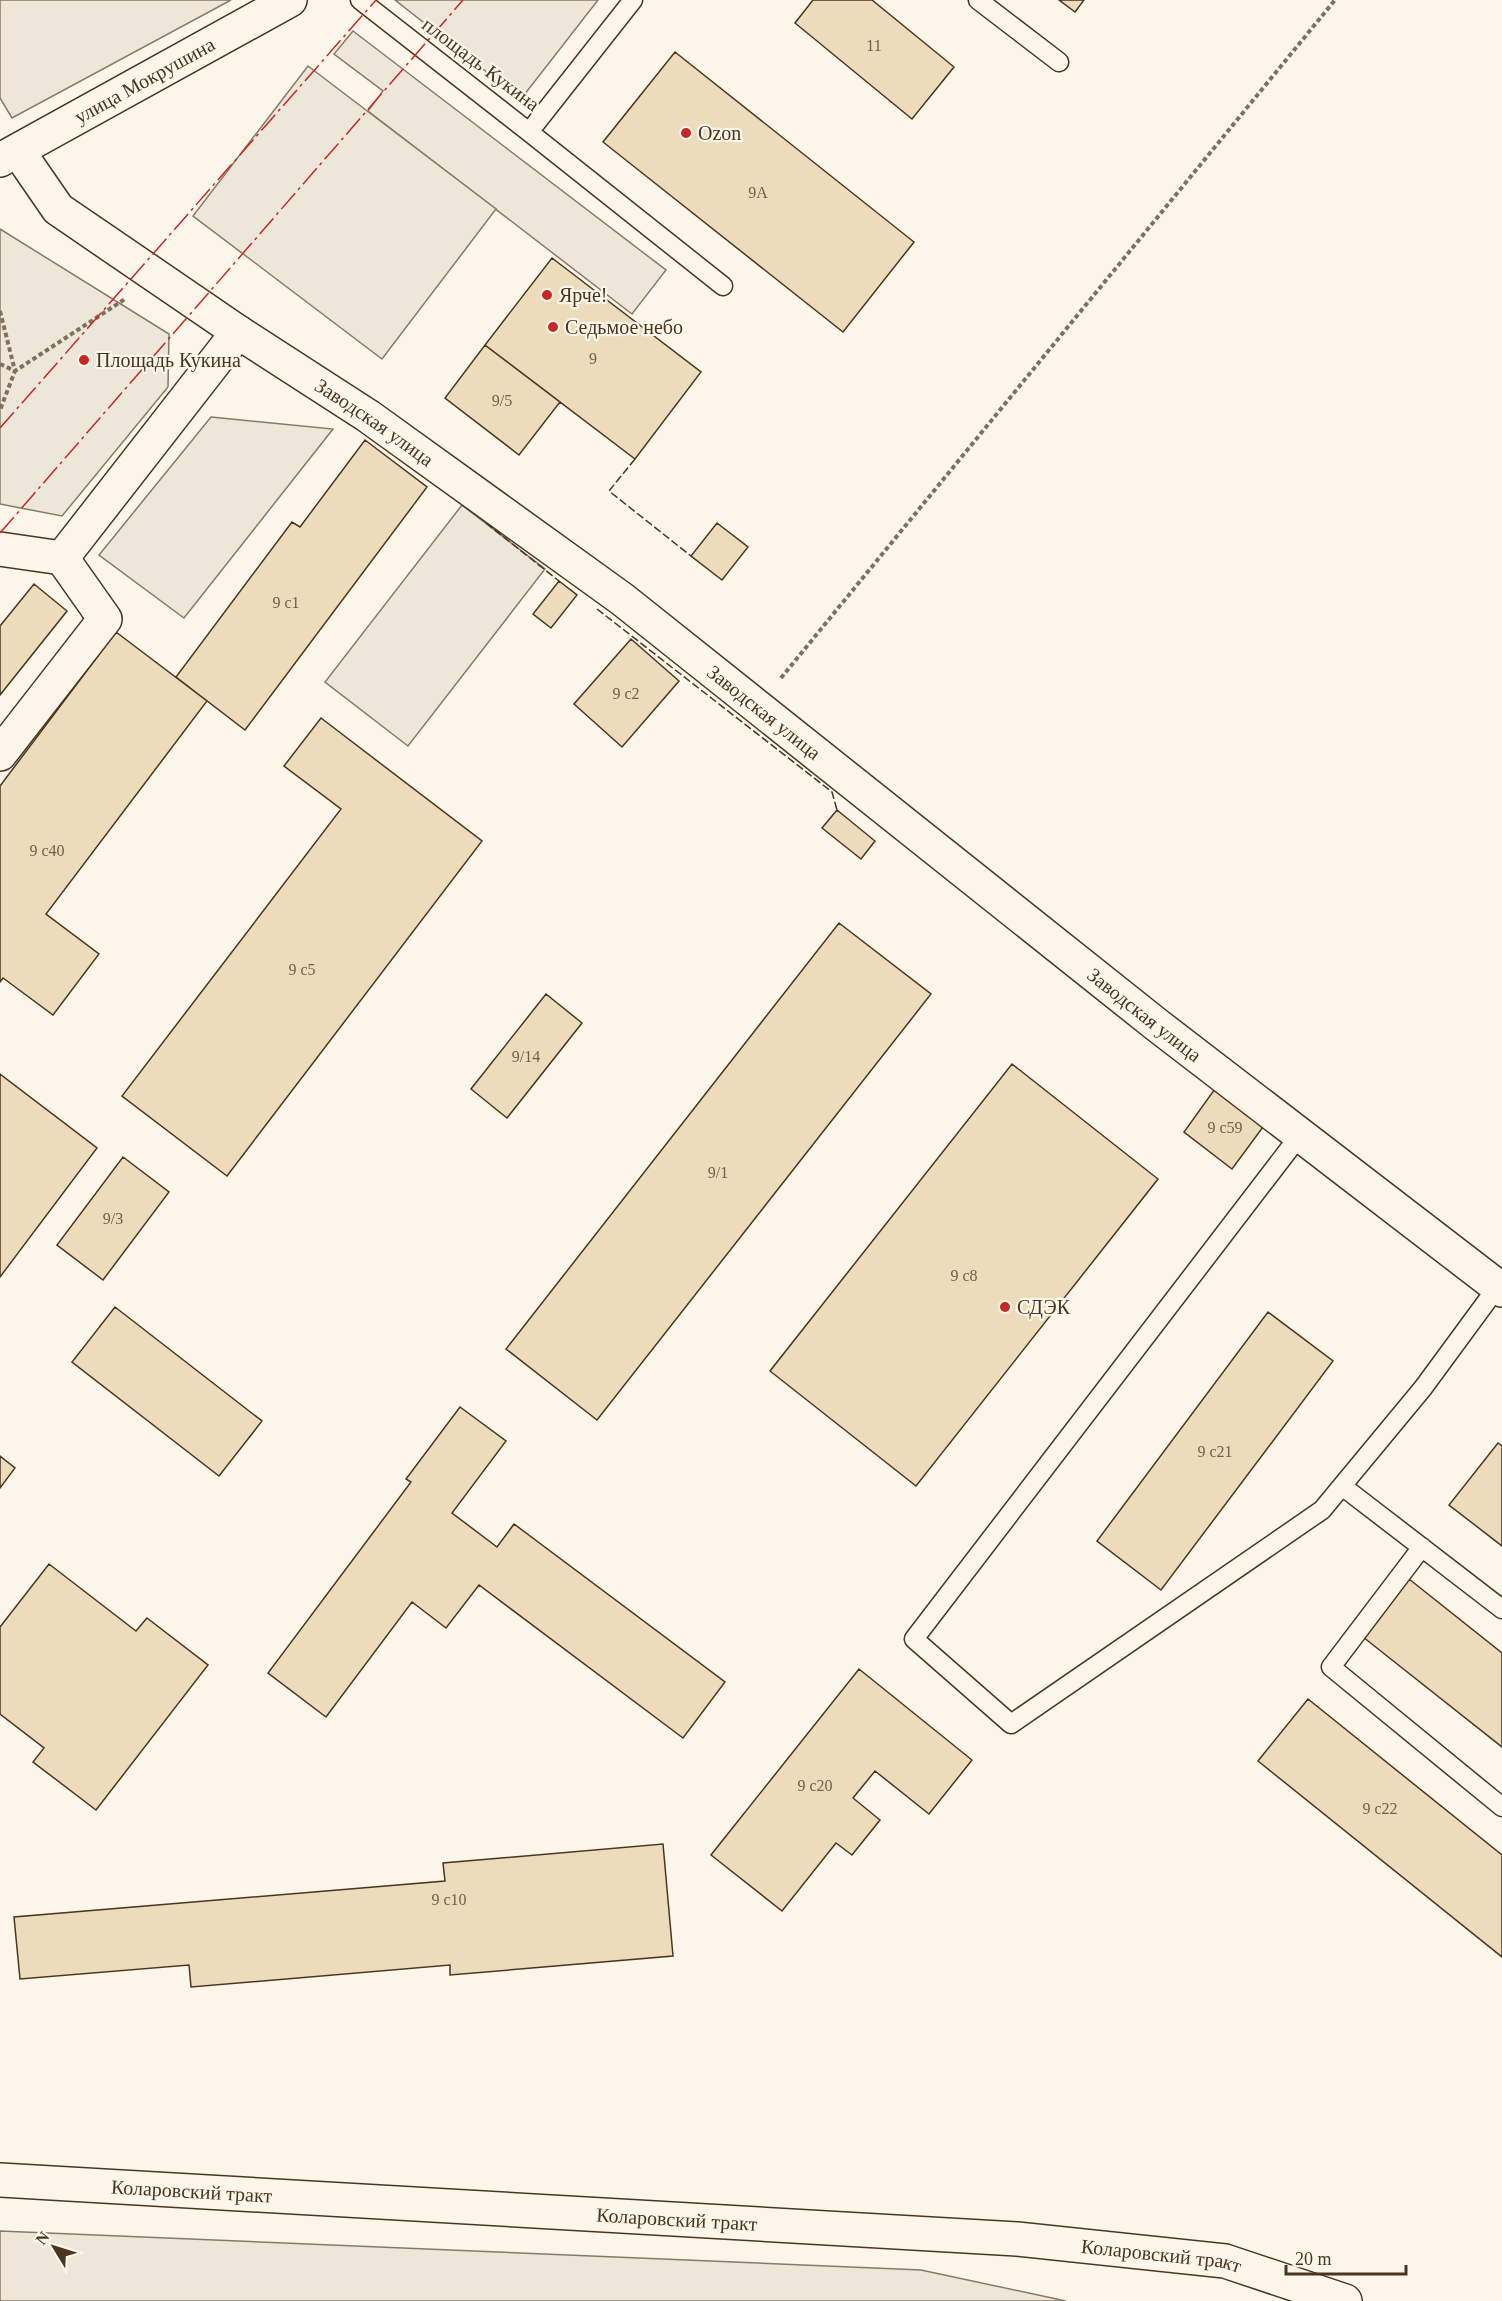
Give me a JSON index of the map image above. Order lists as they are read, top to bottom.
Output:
{
  "streets": {
    "street": ["улица Мокрушина", "Заводская улица", "Коларовский тракт"],
    "lane": ["площадь Кукина"]
  },
  "crossings": [
    ["улица Мокрушина", "Заводская улица"]
  ],
  "places": [
    "Ozon",
    "Ярче!",
    "Седьмое небо",
    "Площадь Кукина",
    "СДЭК"
  ],
  "house_numbers": [
    "11",
    "9А",
    "9",
    "9/5",
    "9 с1",
    "9 с2",
    "9 с40",
    "9 с5",
    "9/14",
    "9 с59",
    "9/1",
    "9/3",
    "9 с8",
    "9 с21",
    "9 с20",
    "9 с22",
    "9 с10"
  ],
  "scale_bar": "20 m",
  "north": "top left"
}
